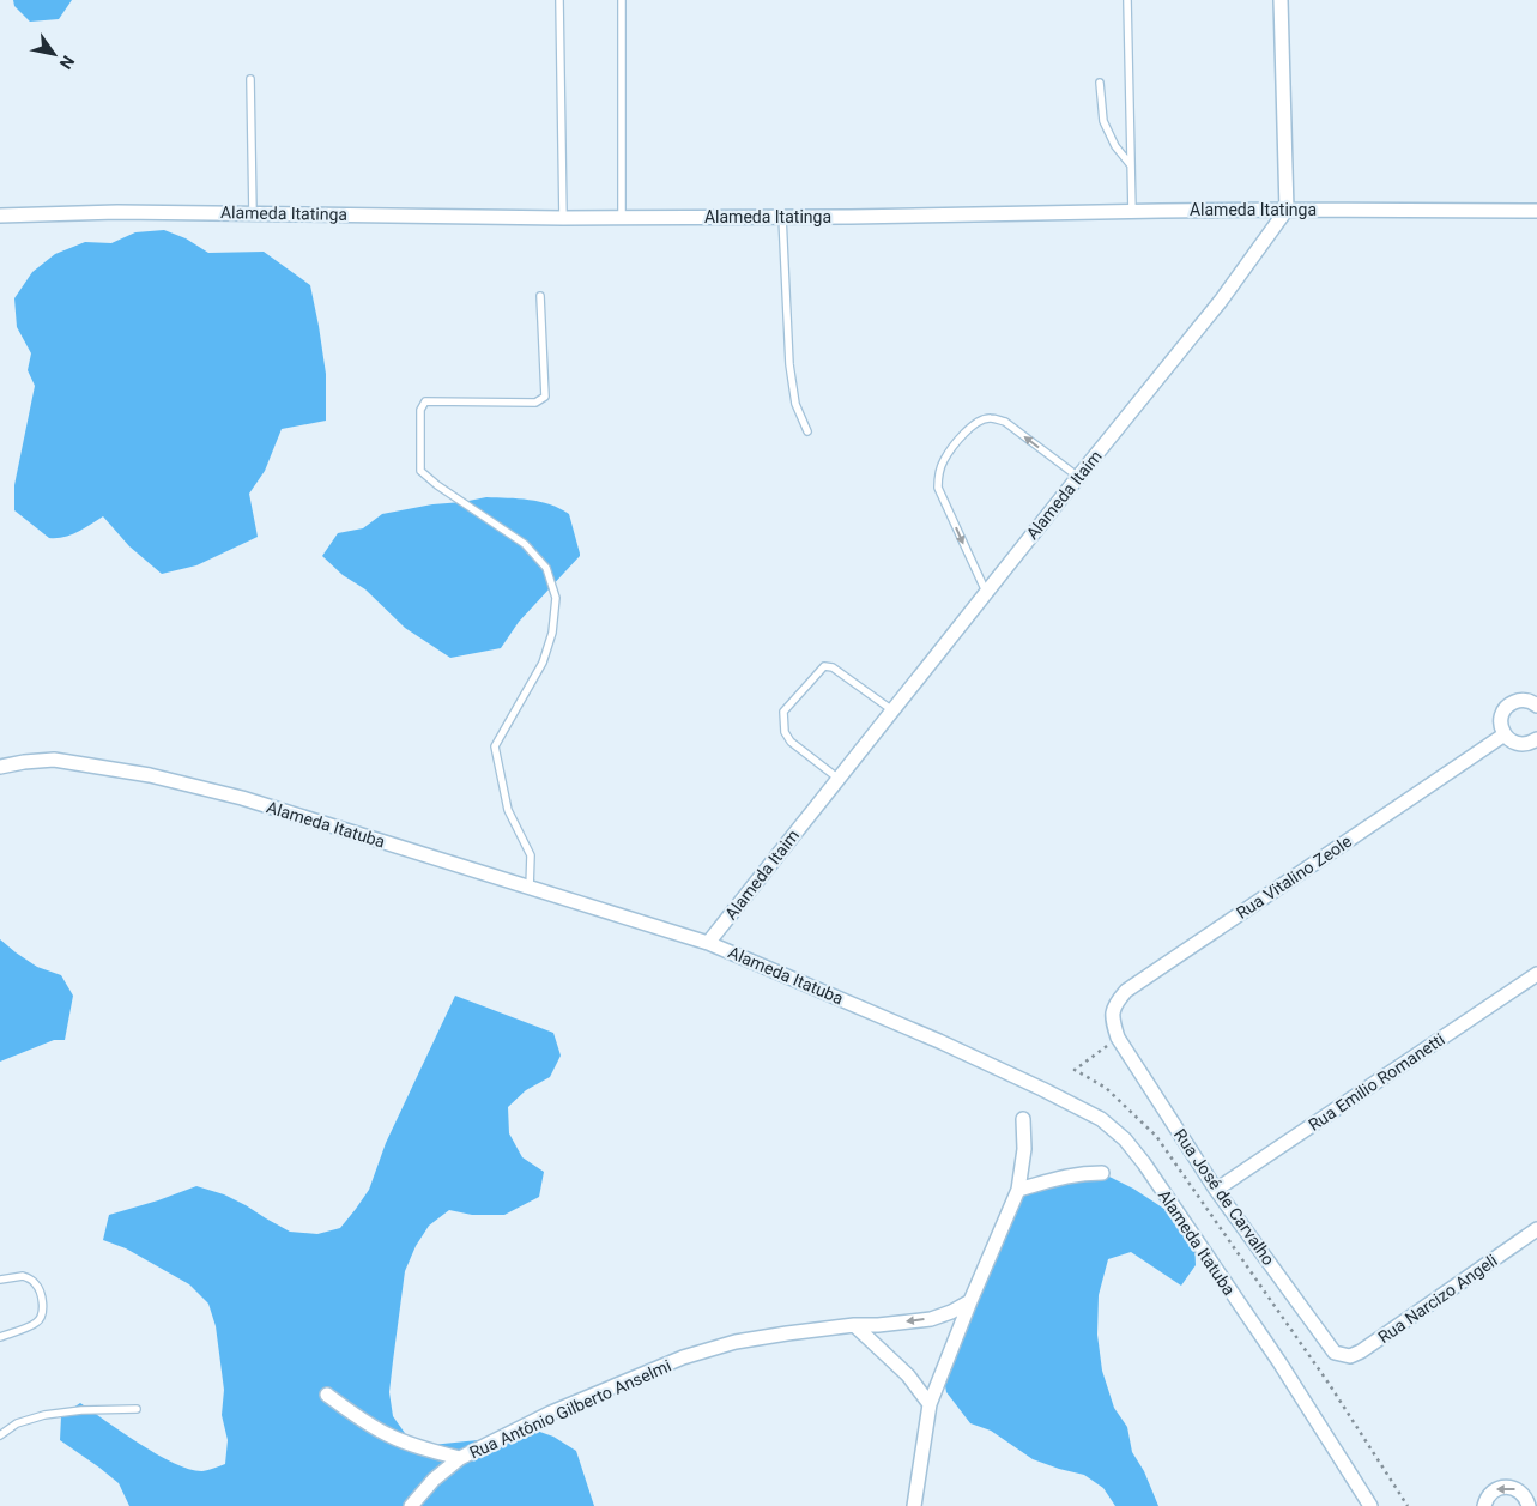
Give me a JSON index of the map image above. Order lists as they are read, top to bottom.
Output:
{
  "streets": {
    "street": [
      "Alameda Itatinga",
      "Alameda Itaim",
      "Alameda Itatuba",
      "Rua Vitalino Zeole",
      "Rua Emilio Romanetti",
      "Rua José de Carvalho",
      "Rua Narcizo Angeli",
      "Rua Antônio Gilberto Anselmi"
    ]
  },
  "crossings": [
    ["Alameda Itatinga", "Alameda Itaim"],
    ["Alameda Itaim", "Alameda Itatuba"],
    ["Rua Vitalino Zeole", "Rua José de Carvalho"],
    ["Rua Emilio Romanetti", "Rua José de Carvalho"],
    ["Rua José de Carvalho", "Rua Narcizo Angeli"]
  ],
  "north": "bottom right"
}
